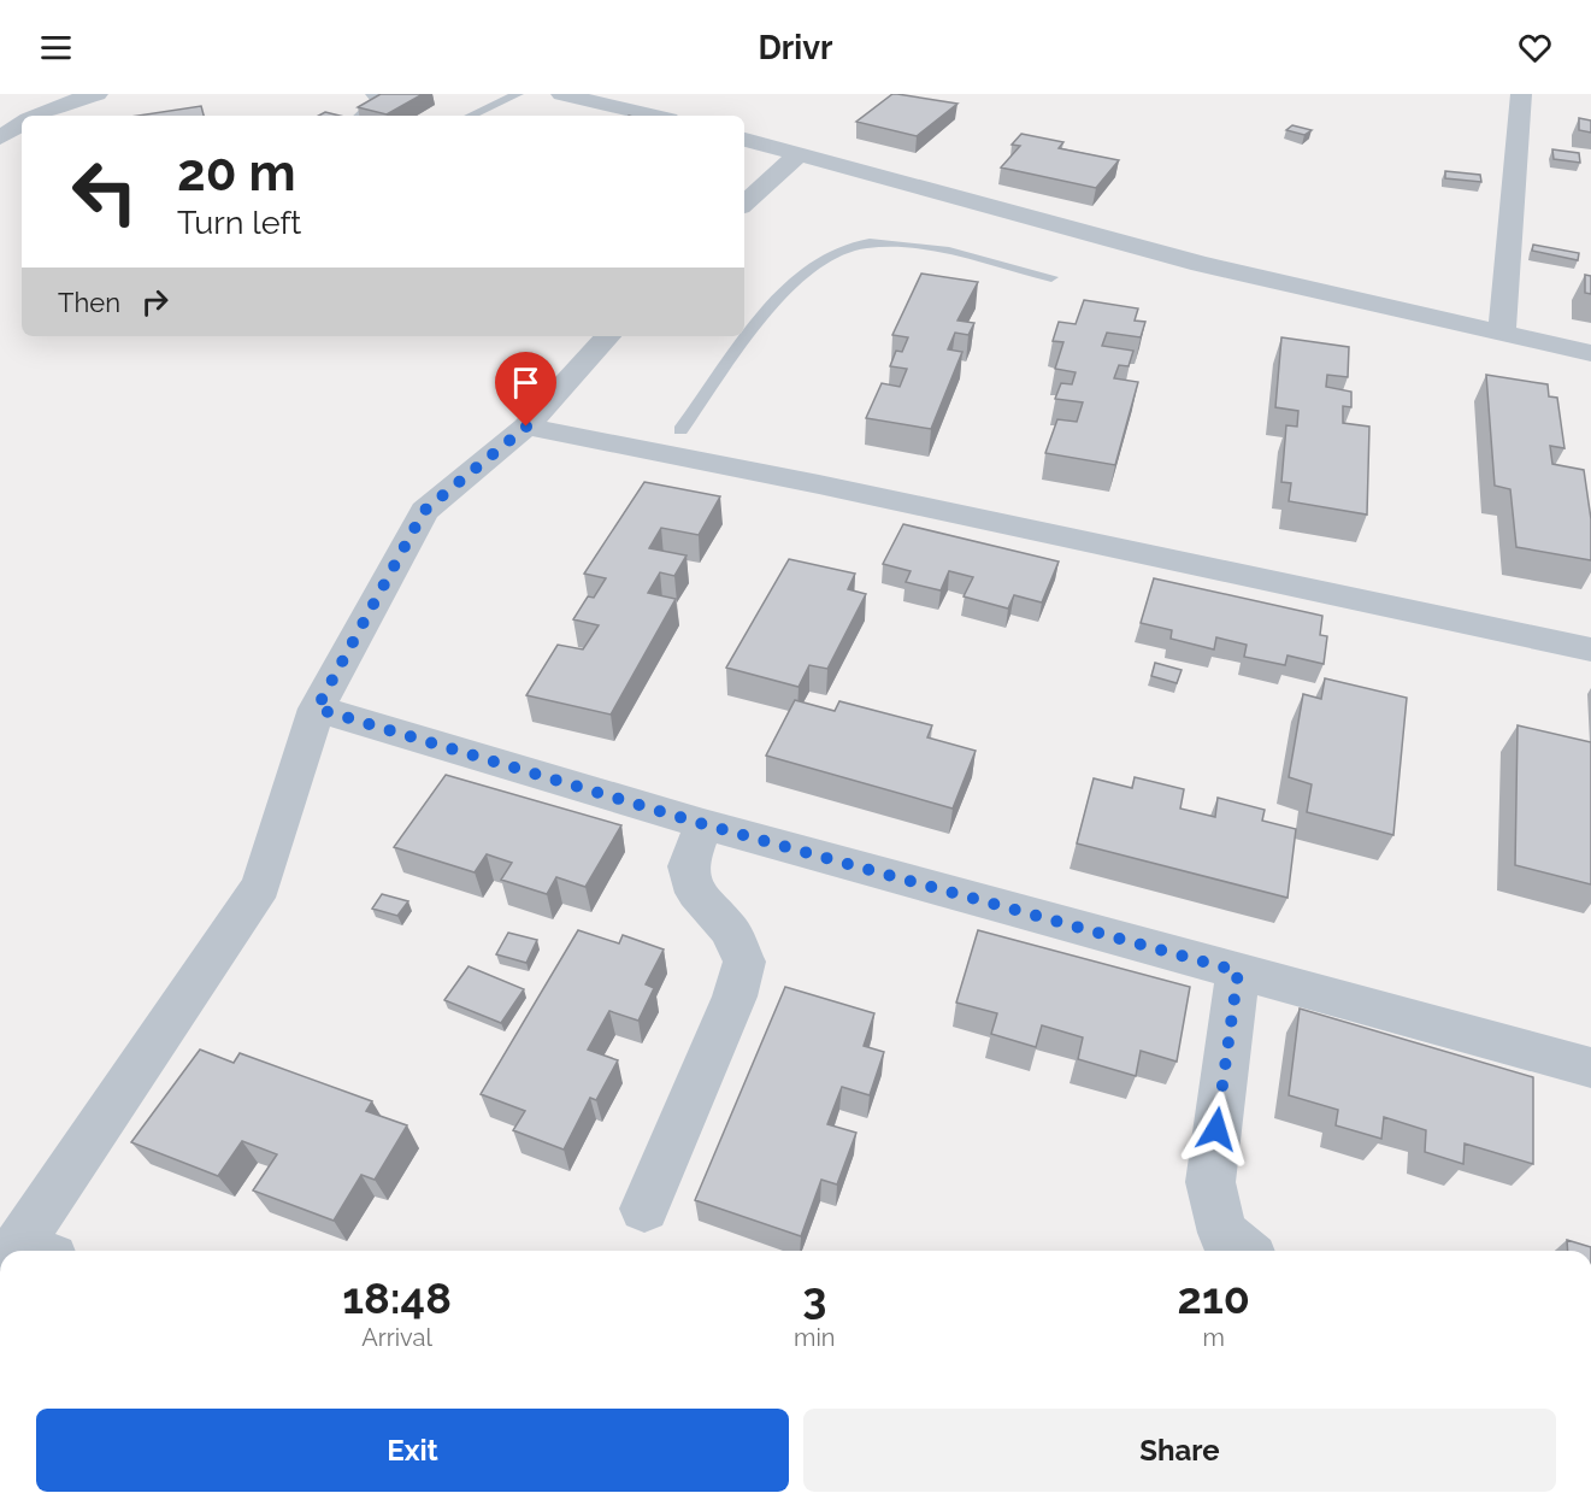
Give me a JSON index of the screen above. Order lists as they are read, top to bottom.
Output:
{
  "page": {
    "header": "Drivr",
    "turn": ["20 m", "Turn left"],
    "then": "Then",
    "eta": [
      "18:48",
      "Arrival",
      "3",
      "min",
      "210",
      "m"
    ],
    "buttons": ["Exit", "Share"]
  }
}
